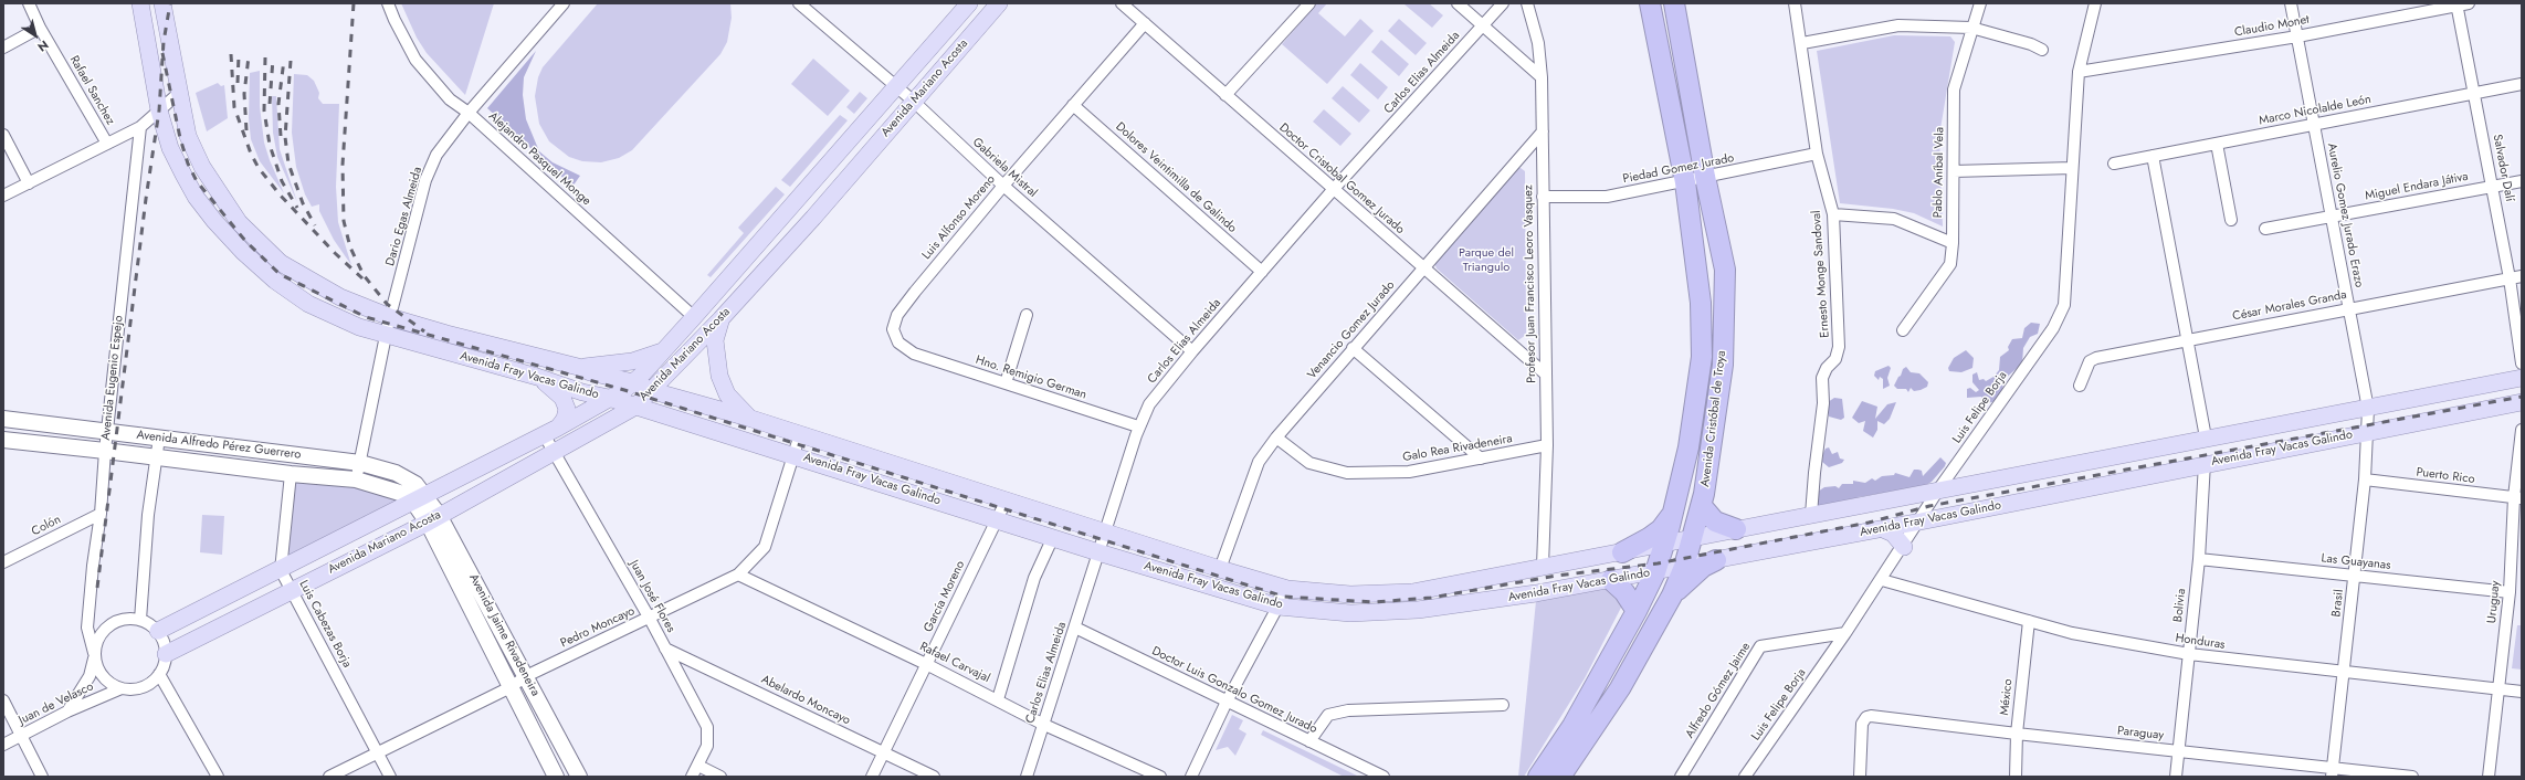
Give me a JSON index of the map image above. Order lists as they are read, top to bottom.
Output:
{
  "streets": {
    "highway": ["Avenida Cristóbal de Troya"],
    "main road": ["Avenida Mariano Acosta", "Avenida Fray Vacas Galindo"],
    "street": [
      "Claudio Monet",
      "Carlos Elias Almeida",
      "Rafael Sanchez",
      "Marco Nicolalde León",
      "Alejandro Pasquel Monge",
      "Gabriela Mistral",
      "Salvador Dalí",
      "Piedad Gomez Jurado",
      "Pablo Aníbal Vela",
      "Dolores Veintimilla de Galindo",
      "Doctor Cristobal Gomez Jurado",
      "Miguel Endara Játiva",
      "Aurelio Gomez Jurado Erazo",
      "Dario Egas Almeida",
      "Luis Alfonso Moreno",
      "Ernesto Monge Sandoval",
      "Profesor Juan Francisco Leoro Vasquez",
      "César Morales Granda",
      "Venancio Gomez Jurado",
      "Avenida Eugenio Espejo",
      "Hno. Remigio German",
      "Luis Felipe Borja",
      "Avenida Alfredo Pérez Guerrero",
      "Galo Rea Rivadeneira",
      "Puerto Rico",
      "Colón",
      "Las Guayanas",
      "Juan José Flores",
      "García Moreno",
      "Uruguay",
      "Brasil",
      "Bolivia",
      "Luis Cabezas Borja",
      "Pedro Moncayo",
      "Avenida Jaime Rivadeneira",
      "Honduras",
      "Rafael Carvajal",
      "Doctor Luis Gonzalo Gomez Jurado",
      "Alfredo Gómez Jaime",
      "México",
      "Abelardo Moncayo",
      "Juan de Velasco",
      "Paraguay"
    ]
  },
  "crossings": [
    ["Claudio Monet", "Salvador Dalí"],
    ["Claudio Monet", "Aurelio Gomez Jurado Erazo"],
    ["Claudio Monet", "Luis Felipe Borja"],
    ["Carlos Elias Almeida", "Gabriela Mistral"],
    ["Carlos Elias Almeida", "Dolores Veintimilla de Galindo"],
    ["Carlos Elias Almeida", "Doctor Cristobal Gomez Jurado"],
    ["Carlos Elias Almeida", "Avenida Fray Vacas Galindo"],
    ["Carlos Elias Almeida", "Hno. Remigio German"],
    ["Carlos Elias Almeida", "Rafael Carvajal"],
    ["Carlos Elias Almeida", "Doctor Luis Gonzalo Gomez Jurado"],
    ["Avenida Mariano Acosta", "Alejandro Pasquel Monge"],
    ["Avenida Mariano Acosta", "Gabriela Mistral"],
    ["Avenida Mariano Acosta", "Avenida Fray Vacas Galindo"],
    ["Avenida Mariano Acosta", "Avenida Eugenio Espejo"],
    ["Avenida Mariano Acosta", "Avenida Alfredo Pérez Guerrero"],
    ["Avenida Mariano Acosta", "Juan José Flores"],
    ["Avenida Mariano Acosta", "Luis Cabezas Borja"],
    ["Avenida Mariano Acosta", "Avenida Jaime Rivadeneira"],
    ["Avenida Mariano Acosta", "Juan de Velasco"],
    ["Marco Nicolalde León", "Salvador Dalí"],
    ["Marco Nicolalde León", "Aurelio Gomez Jurado Erazo"],
    ["Alejandro Pasquel Monge", "Dario Egas Almeida"],
    ["Gabriela Mistral", "Luis Alfonso Moreno"],
    ["Salvador Dalí", "Miguel Endara Játiva"],
    ["Salvador Dalí", "César Morales Granda"],
    ["Piedad Gomez Jurado", "Ernesto Monge Sandoval"],
    ["Piedad Gomez Jurado", "Profesor Juan Francisco Leoro Vasquez"],
    ["Piedad Gomez Jurado", "Avenida Cristóbal de Troya"],
    ["Dolores Veintimilla de Galindo", "Luis Alfonso Moreno"],
    ["Doctor Cristobal Gomez Jurado", "Luis Alfonso Moreno"],
    ["Doctor Cristobal Gomez Jurado", "Profesor Juan Francisco Leoro Vasquez"],
    ["Doctor Cristobal Gomez Jurado", "Venancio Gomez Jurado"],
    ["Miguel Endara Játiva", "Aurelio Gomez Jurado Erazo"],
    ["Aurelio Gomez Jurado Erazo", "César Morales Granda"],
    ["Aurelio Gomez Jurado Erazo", "Avenida Fray Vacas Galindo"],
    ["Aurelio Gomez Jurado Erazo", "Brasil"],
    ["Dario Egas Almeida", "Avenida Fray Vacas Galindo"],
    ["Dario Egas Almeida", "Avenida Alfredo Pérez Guerrero"],
    ["Luis Alfonso Moreno", "Hno. Remigio German"],
    ["Ernesto Monge Sandoval", "Avenida Fray Vacas Galindo"],
    ["Profesor Juan Francisco Leoro Vasquez", "Venancio Gomez Jurado"],
    ["Profesor Juan Francisco Leoro Vasquez", "Avenida Fray Vacas Galindo"],
    ["Profesor Juan Francisco Leoro Vasquez", "Galo Rea Rivadeneira"],
    ["Venancio Gomez Jurado", "Avenida Fray Vacas Galindo"],
    ["Venancio Gomez Jurado", "Galo Rea Rivadeneira"],
    ["Avenida Fray Vacas Galindo", "Luis Felipe Borja"],
    ["Avenida Fray Vacas Galindo", "Avenida Cristóbal de Troya"],
    ["Avenida Fray Vacas Galindo", "García Moreno"],
    ["Avenida Fray Vacas Galindo", "Brasil"],
    ["Avenida Fray Vacas Galindo", "Bolivia"],
    ["Avenida Fray Vacas Galindo", "Pedro Moncayo"],
    ["Avenida Eugenio Espejo", "Avenida Alfredo Pérez Guerrero"],
    ["Avenida Eugenio Espejo", "Colón"],
    ["Avenida Eugenio Espejo", "Juan de Velasco"],
    ["Luis Felipe Borja", "Honduras"],
    ["Luis Felipe Borja", "Alfredo Gómez Jaime"],
    ["Avenida Alfredo Pérez Guerrero", "Avenida Jaime Rivadeneira"],
    ["Puerto Rico", "Uruguay"],
    ["Puerto Rico", "Brasil"],
    ["Las Guayanas", "Uruguay"],
    ["Las Guayanas", "Brasil"],
    ["Las Guayanas", "Bolivia"],
    ["Juan José Flores", "Pedro Moncayo"],
    ["Juan José Flores", "Abelardo Moncayo"],
    ["García Moreno", "Rafael Carvajal"],
    ["García Moreno", "Abelardo Moncayo"],
    ["Uruguay", "Honduras"],
    ["Brasil", "Honduras"],
    ["Brasil", "Paraguay"],
    ["Bolivia", "Honduras"],
    ["Bolivia", "Paraguay"],
    ["Luis Cabezas Borja", "Pedro Moncayo"],
    ["Pedro Moncayo", "Avenida Jaime Rivadeneira"],
    ["Pedro Moncayo", "Rafael Carvajal"],
    ["Honduras", "México"],
    ["México", "Paraguay"]
  ],
  "parks": ["Parque del Triangulo"],
  "north": "bottom right"
}
